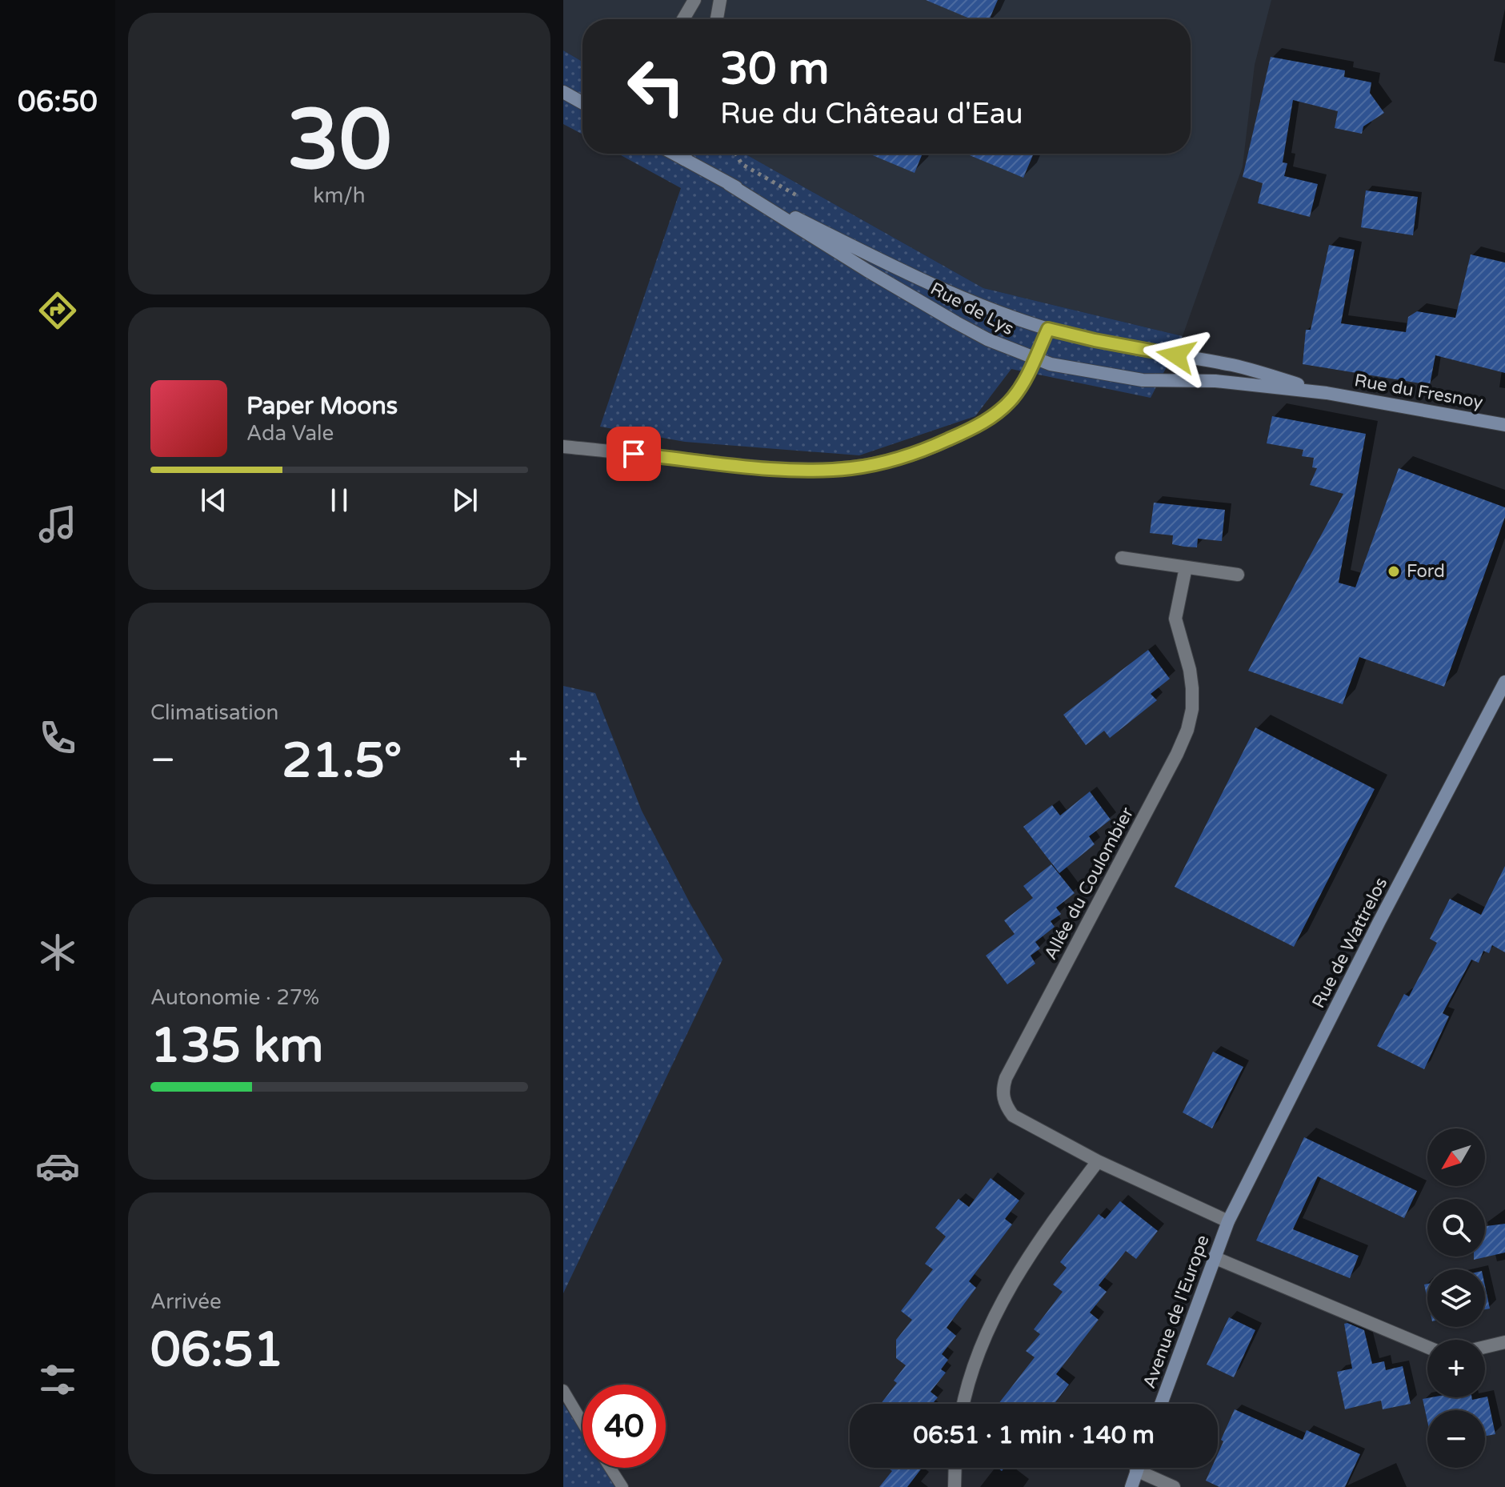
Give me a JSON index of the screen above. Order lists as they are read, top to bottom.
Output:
{
  "streets": {
    "street": [
      "Rue de Lys",
      "Rue du Fresnoy",
      "Allée du Coulombier",
      "Rue de Wattrelos",
      "Avenue de l'Europe"
    ]
  },
  "crossings": [
    ["Rue de Lys", "Rue du Fresnoy"],
    ["Allée du Coulombier", "Rue de Wattrelos"],
    ["Allée du Coulombier", "Avenue de l'Europe"],
    ["Rue de Wattrelos", "Avenue de l'Europe"]
  ],
  "places": ["Ford"],
  "north": "bottom left",
  "page": {
    "tabs": "06:50",
    "tile": [
      ["30", "km/h"],
      "Climatisation",
      ["Autonomie · 27%", "135 km"],
      ["Arrivée", "06:51"]
    ],
    "turn": ["30 m", "Rue du Château d'Eau"],
    "song": ["Paper Moons", "Ada Vale"],
    "heat": ["−", "21.5°", "+"],
    "map_buttons": ["+", "−"],
    "limit": "40",
    "trip": "06:51 · 1 min · 140 m"
  }
}
